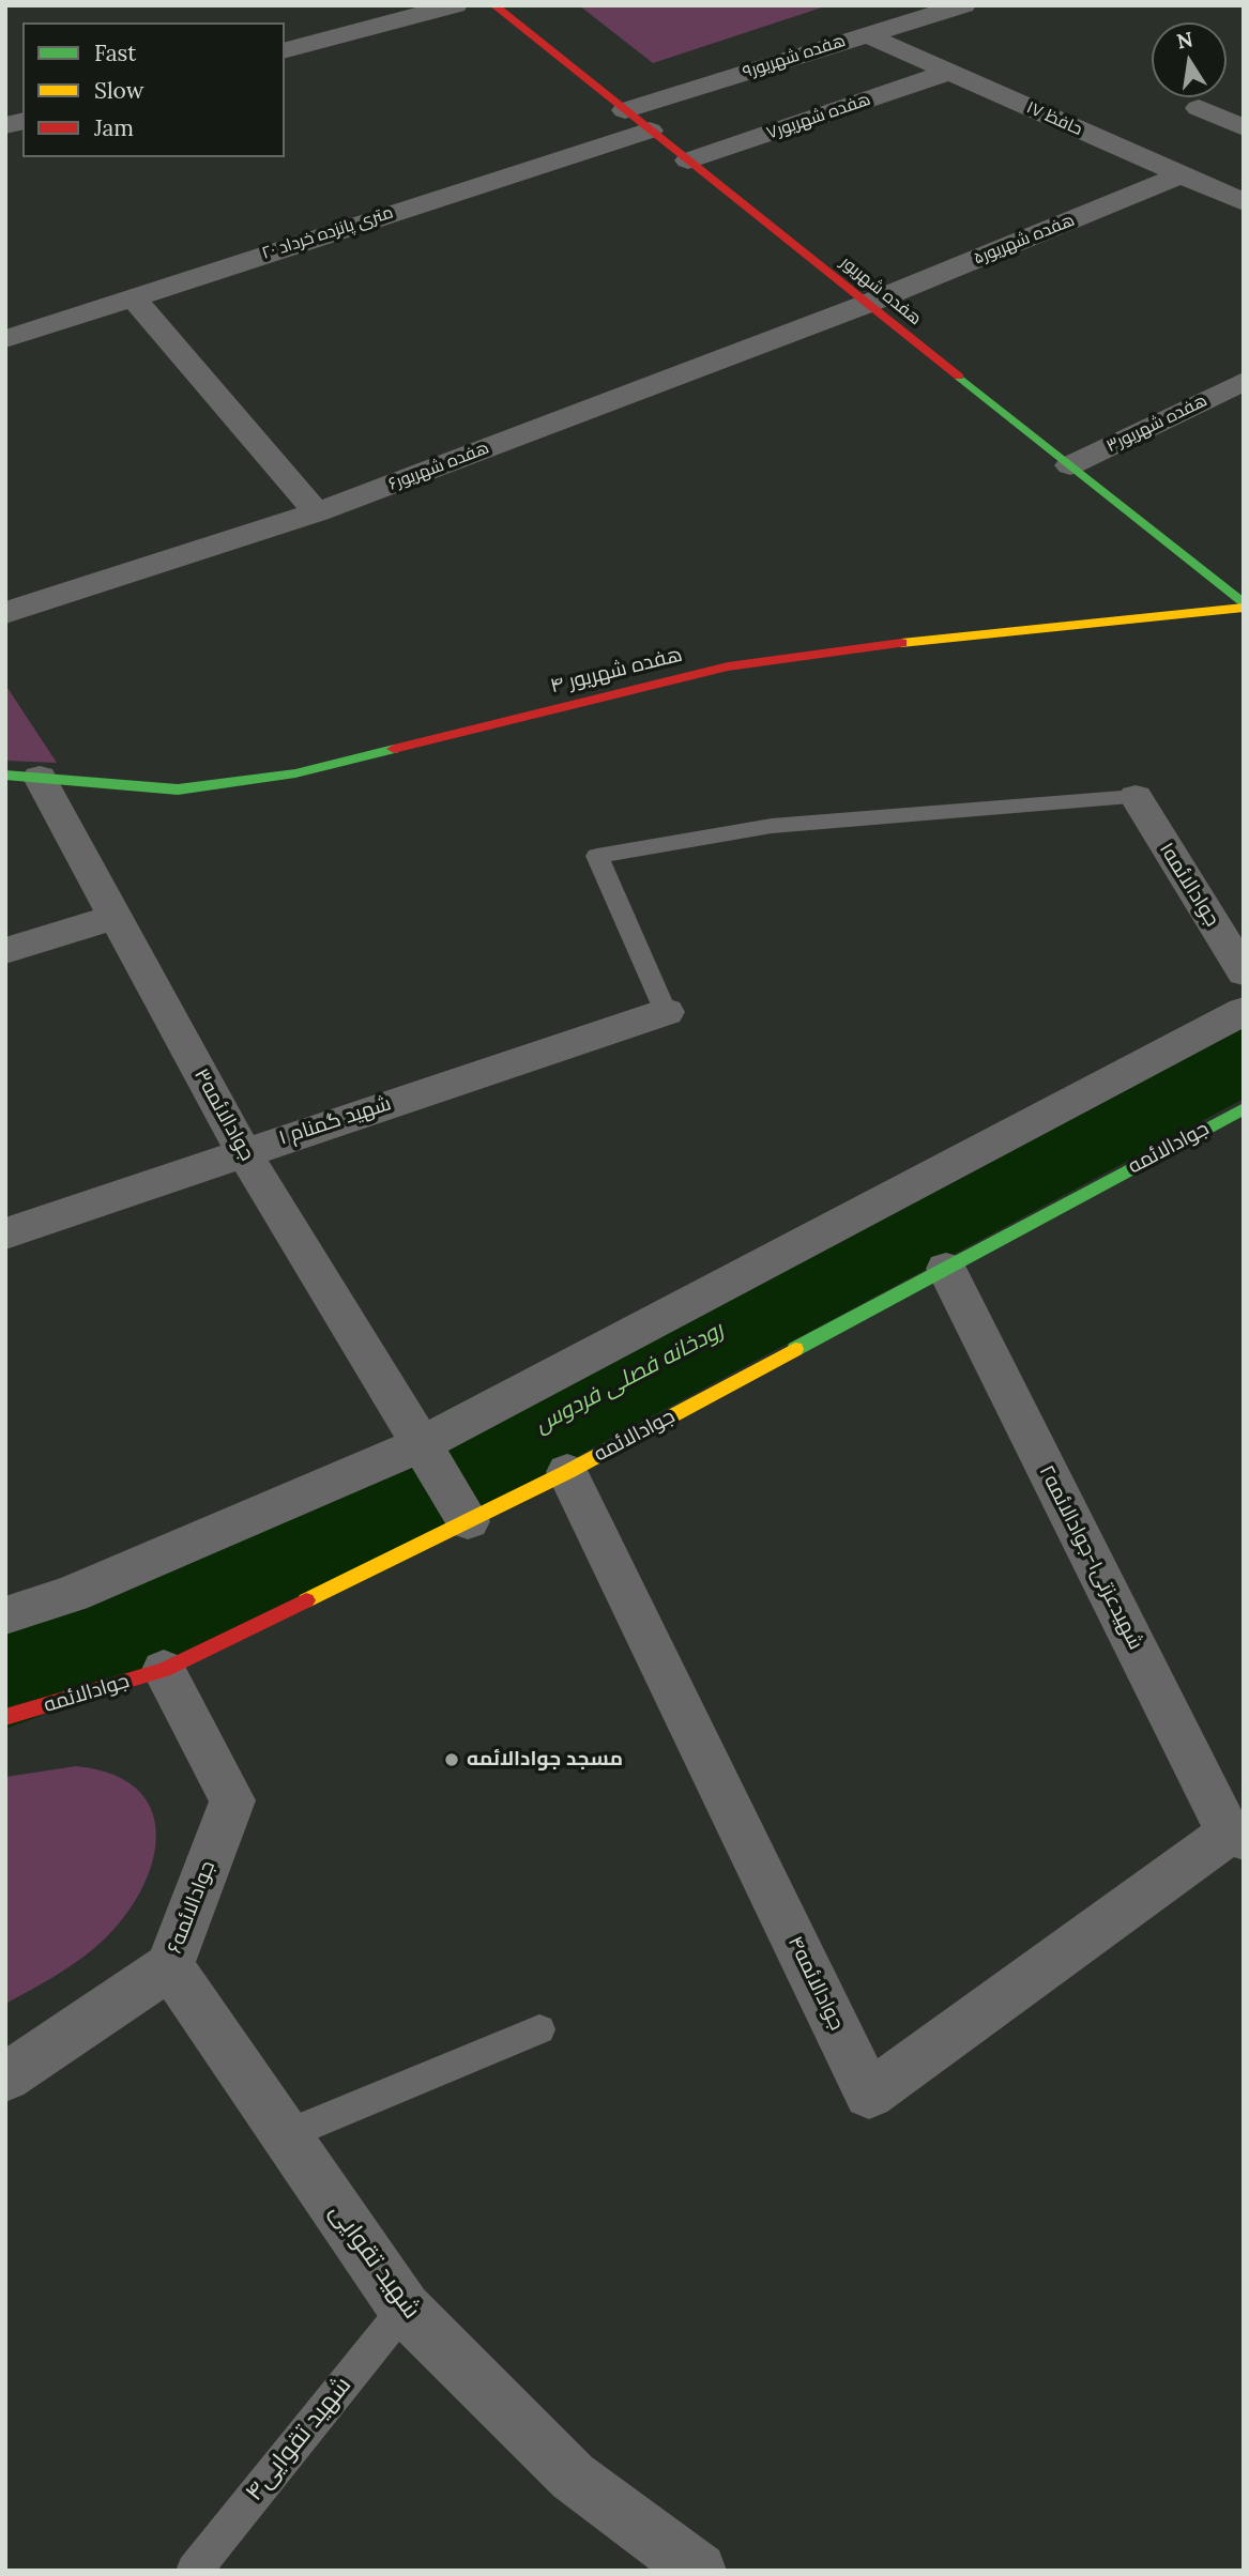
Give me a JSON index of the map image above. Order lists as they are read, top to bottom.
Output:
{
  "streets": {
    "street": [
      "هفده شهریور۹",
      "هفده شهریور۷",
      "حافظ ۱۷",
      "۲۰ متری پانزده خرداد",
      "هفده شهریور۵",
      "هفده شهریور",
      "هفده شهریور۳",
      "هفده شهریور۶",
      "هفده شهریور ۴",
      "جوادالائمه۱",
      "جوادالائمه۳",
      "شهید گمنام ۱",
      "جوادالائمه",
      "شهیدعزتی۱-جوادالائمه۲",
      "جوادالائمه۶",
      "جوادالائمه۴",
      "شهید تقوایی"
    ],
    "lane": ["شهید تقوایی۴"]
  },
  "crossings": [
    ["هفده شهریور۹", "حافظ ۱۷"],
    ["هفده شهریور۹", "۲۰ متری پانزده خرداد"],
    ["هفده شهریور۹", "هفده شهریور"],
    ["هفده شهریور۷", "حافظ ۱۷"],
    ["هفده شهریور۷", "هفده شهریور"],
    ["حافظ ۱۷", "هفده شهریور۵"],
    ["۲۰ متری پانزده خرداد", "هفده شهریور"],
    ["هفده شهریور۵", "هفده شهریور"],
    ["هفده شهریور۵", "هفده شهریور۶"],
    ["هفده شهریور", "هفده شهریور۳"],
    ["هفده شهریور", "هفده شهریور۶"],
    ["هفده شهریور", "هفده شهریور ۴"],
    ["هفده شهریور ۴", "جوادالائمه۳"],
    ["جوادالائمه۳", "شهید گمنام ۱"],
    ["جوادالائمه۳", "جوادالائمه"],
    ["جوادالائمه", "شهیدعزتی۱-جوادالائمه۲"],
    ["جوادالائمه", "جوادالائمه۶"],
    ["جوادالائمه", "جوادالائمه۴"],
    ["شهیدعزتی۱-جوادالائمه۲", "جوادالائمه۴"],
    ["جوادالائمه۶", "شهید تقوایی"],
    ["شهید تقوایی", "شهید تقوایی۴"]
  ],
  "water": ["رودخانه فصلی فردوس"],
  "places": ["مسجد جوادالائمه"],
  "legend": ["Fast", "Slow", "Jam"],
  "north": "top"
}
